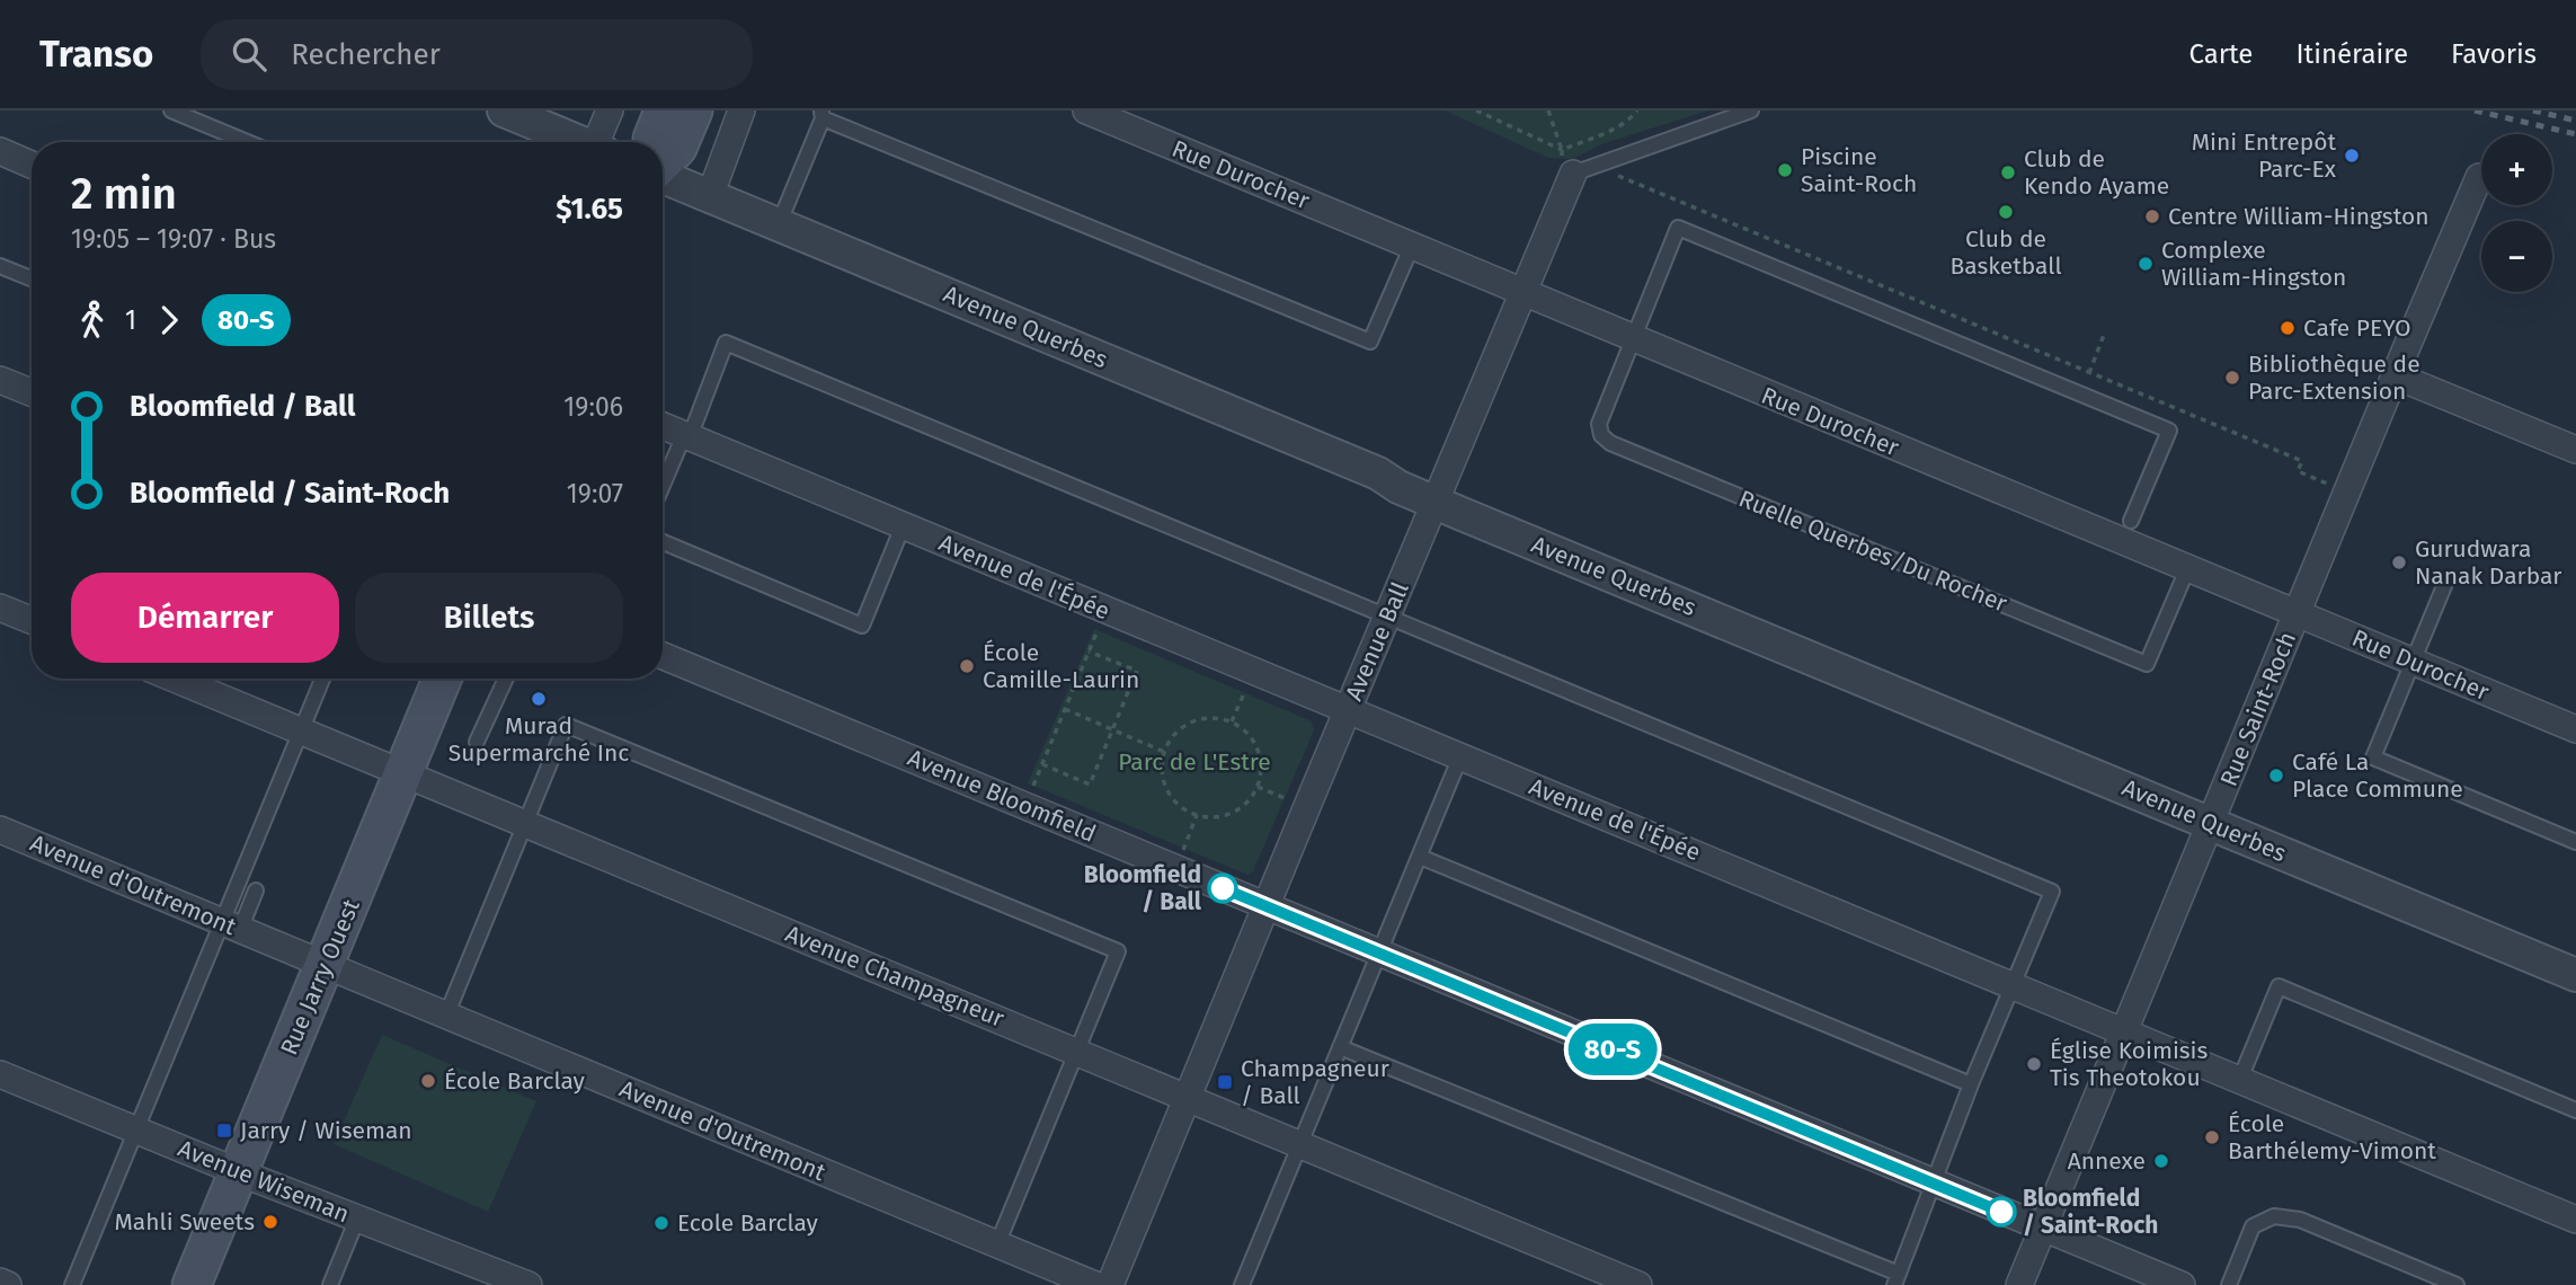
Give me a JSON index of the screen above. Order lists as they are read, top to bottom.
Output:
{
  "streets": {
    "main road": ["Rue Jarry Ouest"],
    "street": [
      "Rue Durocher",
      "Avenue Querbes",
      "Avenue de l'Épée",
      "Avenue Ball",
      "Rue Saint-Roch",
      "Avenue Bloomfield",
      "Avenue d'Outremont",
      "Avenue Champagneur",
      "Avenue Wiseman"
    ],
    "lane": ["Ruelle Querbes/Du Rocher"]
  },
  "crossings": [
    ["Rue Durocher", "Ruelle Querbes/Du Rocher"],
    ["Rue Durocher", "Avenue Ball"],
    ["Rue Durocher", "Rue Saint-Roch"],
    ["Avenue Querbes", "Avenue Ball"],
    ["Avenue Querbes", "Rue Saint-Roch"],
    ["Avenue de l'Épée", "Avenue Ball"],
    ["Avenue de l'Épée", "Rue Saint-Roch"],
    ["Avenue Ball", "Avenue Bloomfield"],
    ["Avenue Ball", "Avenue Champagneur"],
    ["Rue Saint-Roch", "Avenue Bloomfield"],
    ["Avenue d'Outremont", "Rue Jarry Ouest"],
    ["Avenue Champagneur", "Rue Jarry Ouest"],
    ["Rue Jarry Ouest", "Avenue Wiseman"]
  ],
  "parks": ["Parc de L'Estre"],
  "places": {
    "other": [
      "Mini Entrepôt Parc-Ex",
      "Piscine Saint-Roch",
      "Club de Kendo Ayame",
      "Club de Basketball",
      "Centre William-Hingston",
      "Complexe William-Hingston",
      "Cafe PEYO",
      "Bibliothèque de Parc-Extension",
      "Gurudwara Nanak Darbar",
      "École Camille-Laurin",
      "Murad Supermarché Inc",
      "Café La Place Commune",
      "Bloomfield / Ball",
      "Église Koimisis Tis Theotokou",
      "École Barclay",
      "École Barthélemy-Vimont",
      "Annexe",
      "Bloomfield / Saint-Roch",
      "Mahli Sweets",
      "Ecole Barclay"
    ],
    "transit": ["Champagneur / Ball", "Jarry / Wiseman"]
  },
  "lines": ["bus line 80-S"],
  "page": {
    "header": "Transo",
    "search": "Rechercher",
    "nav": ["Carte", "Itinéraire", "Favoris"],
    "on_map": "80-S",
    "map_buttons": ["+", "−"],
    "heading": ["2 min", "19:05 – 19:07 · Bus", "$1.65"],
    "legs": ["1", "80-S"],
    "list": [
      {
        "name": "Bloomfield / Ball",
        "value": "19:06"
      },
      {
        "name": "Bloomfield / Saint-Roch",
        "value": "19:07"
      }
    ],
    "buttons": ["Démarrer", "Billets"]
  }
}
